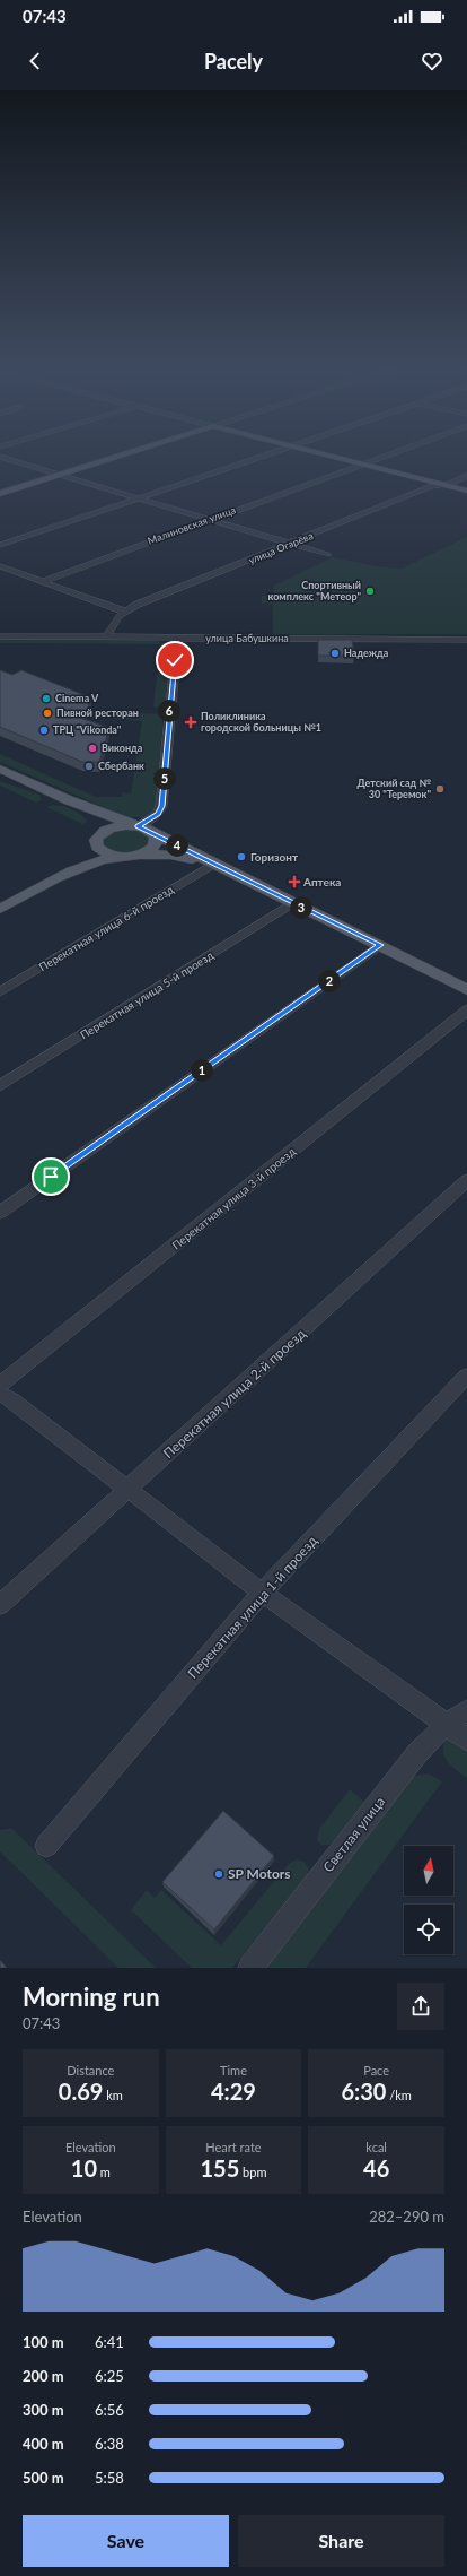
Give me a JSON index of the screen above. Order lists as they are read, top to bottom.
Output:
{
  "streets": {
    "street": [
      "Малиновская улица",
      "улица Огарёва",
      "улица Бабушкина",
      "Перекатная улица 6-й проезд",
      "Перекатная улица 5-й проезд",
      "Перекатная улица 3-й проезд",
      "Перекатная улица 2-й проезд",
      "Перекатная улица 1-й проезд",
      "Светлая улица"
    ]
  },
  "crossings": [
    ["улица Огарёва", "улица Бабушкина"]
  ],
  "places": {
    "other": [
      "Спортивный комплекс \"Метеор\"",
      "Надежда",
      "Cinema V",
      "Пивной ресторан",
      "ТРЦ \"Vikonda\"",
      "Виконда",
      "Сбербанк",
      "Детский сад № 30 \"Теремок\"",
      "Горизонт",
      "SP Motors"
    ],
    "health": ["Поликлиника городской больницы №1", "Аптека"]
  },
  "north": "top",
  "page": {
    "status": "07:43",
    "header": "Pacely",
    "pins": [
      "6",
      "5",
      "4",
      "3",
      "2",
      "1"
    ],
    "heading": ["Morning run", "07:43"],
    "stats": [
      ["Distance", "0.69 km"],
      ["Time", "4:29"],
      ["Pace", "6:30 /km"],
      ["Elevation", "10 m"],
      ["Heart rate", "155 bpm"],
      ["kcal", "46"]
    ],
    "chart": ["Elevation", "282–290 m"],
    "list": [
      {
        "name": "100 m",
        "note": "6:41"
      },
      {
        "name": "200 m",
        "note": "6:25"
      },
      {
        "name": "300 m",
        "note": "6:56"
      },
      {
        "name": "400 m",
        "note": "6:38"
      },
      {
        "name": "500 m",
        "note": "5:58"
      }
    ],
    "buttons": ["Save", "Share"]
  }
}
